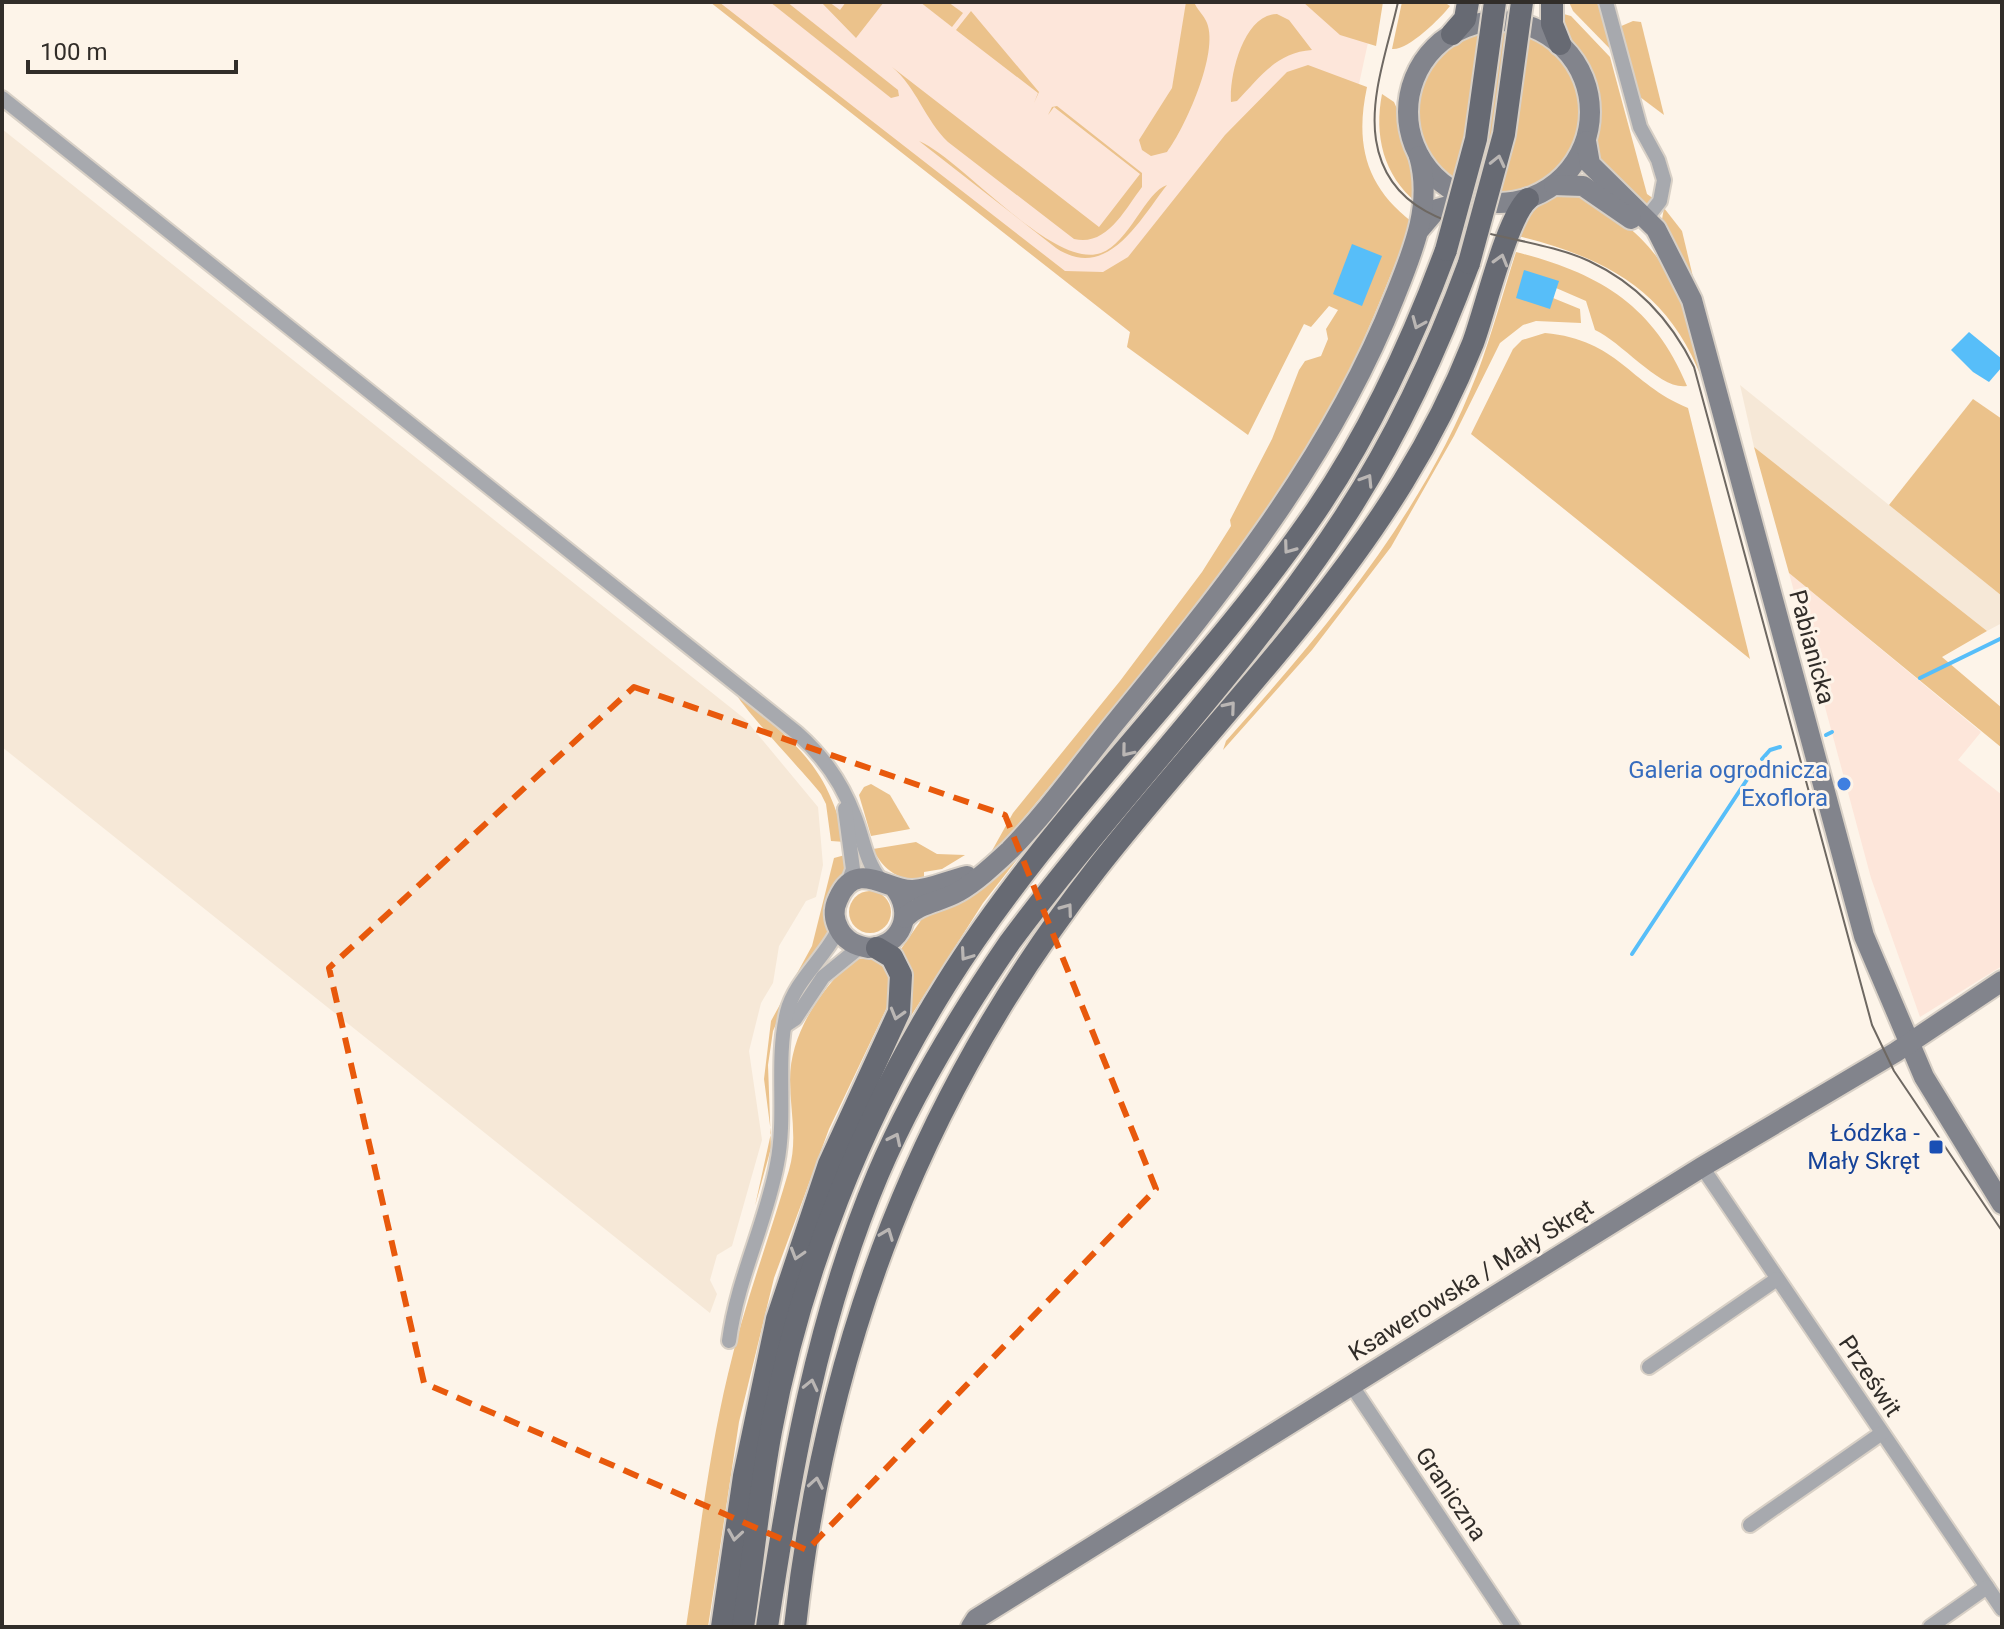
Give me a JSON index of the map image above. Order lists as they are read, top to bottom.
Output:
{
  "streets": {
    "main road": ["Pabianicka", "Ksawerowska / Mały Skręt"],
    "street": ["Prześwit", "Graniczna"]
  },
  "crossings": [
    ["Pabianicka", "Ksawerowska / Mały Skręt"],
    ["Ksawerowska / Mały Skręt", "Prześwit"],
    ["Ksawerowska / Mały Skręt", "Graniczna"]
  ],
  "places": {
    "other": ["Galeria ogrodnicza Exoflora"],
    "transit": ["Łódzka - Mały Skręt"]
  },
  "scale_bar": "100 m"
}
